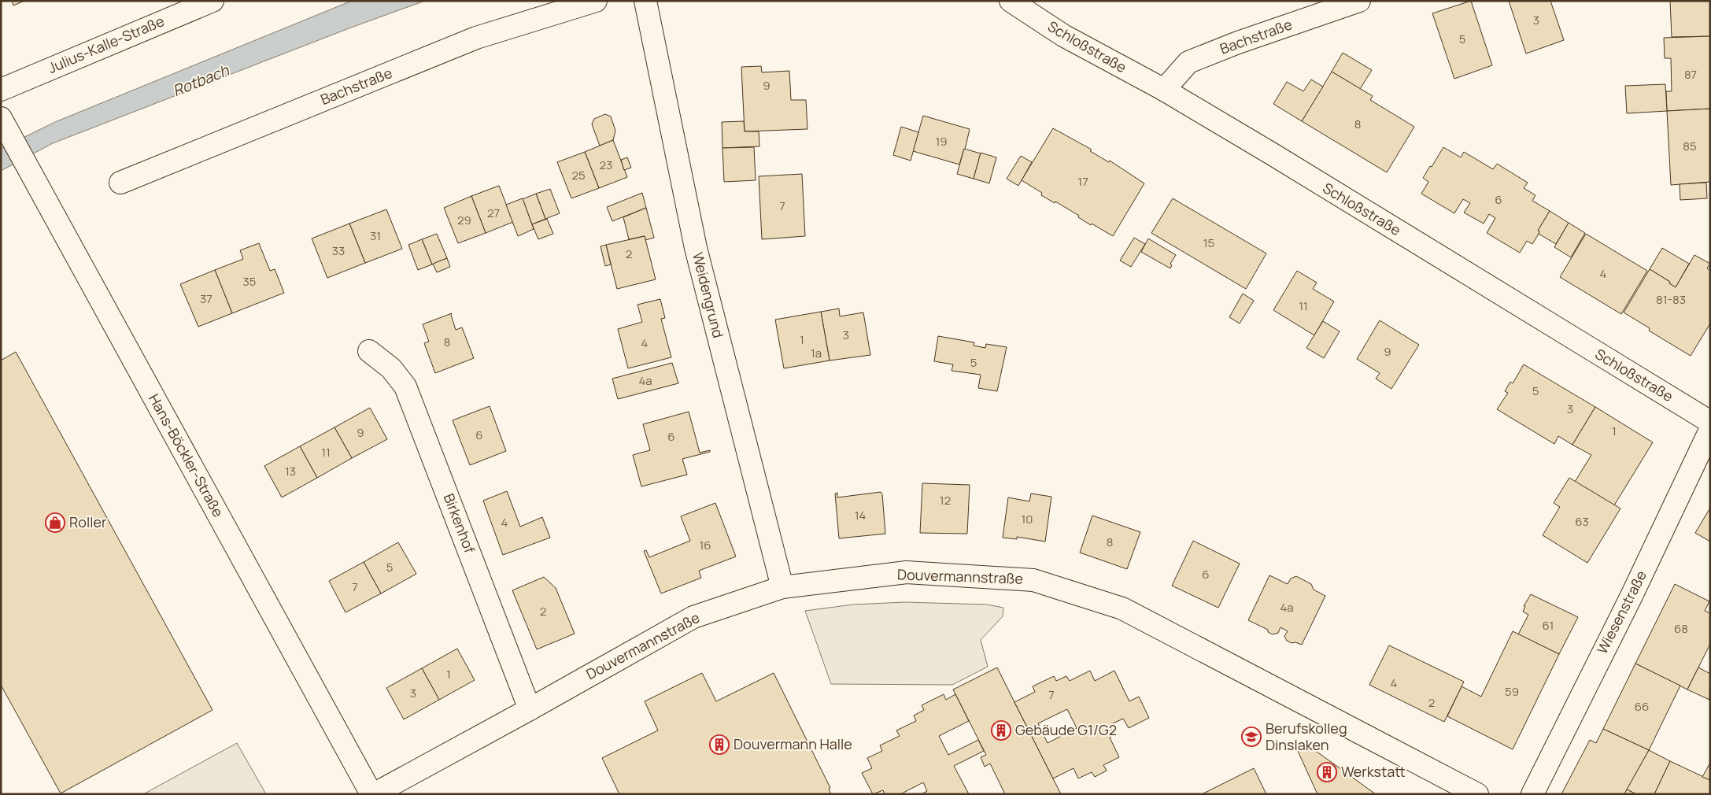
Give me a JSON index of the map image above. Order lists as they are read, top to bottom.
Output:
{
  "streets": {
    "street": [
      "Bachstraße",
      "Julius-Kalle-Straße",
      "Schloßstraße",
      "Weidengrund",
      "Hans-Böckler-Straße",
      "Birkenhof",
      "Douvermannstraße",
      "Wiesenstraße"
    ]
  },
  "crossings": [
    ["Bachstraße", "Schloßstraße"],
    ["Weidengrund", "Douvermannstraße"],
    ["Hans-Böckler-Straße", "Douvermannstraße"],
    ["Birkenhof", "Douvermannstraße"]
  ],
  "water": ["Rotbach"],
  "places": {
    "shop": ["Roller"],
    "building": ["Gebäude G1/G2", "Douvermann Halle", "Werkstatt"],
    "school or university": ["Berufskolleg Dinslaken"]
  },
  "house_numbers": [
    "3",
    "5",
    "87",
    "9",
    "8",
    "19",
    "85",
    "23",
    "25",
    "17",
    "6",
    "7",
    "27",
    "29",
    "31",
    "15",
    "33",
    "2",
    "4",
    "35",
    "37",
    "81-83",
    "11",
    "3",
    "1",
    "8",
    "4",
    "9",
    "1a",
    "5",
    "4a",
    "5",
    "3",
    "1",
    "9",
    "6",
    "6",
    "11",
    "13",
    "12",
    "14",
    "10",
    "63",
    "4",
    "8",
    "16",
    "5",
    "6",
    "7",
    "4a",
    "2",
    "61",
    "68",
    "1",
    "4",
    "59",
    "3",
    "7",
    "2",
    "66"
  ]
}
